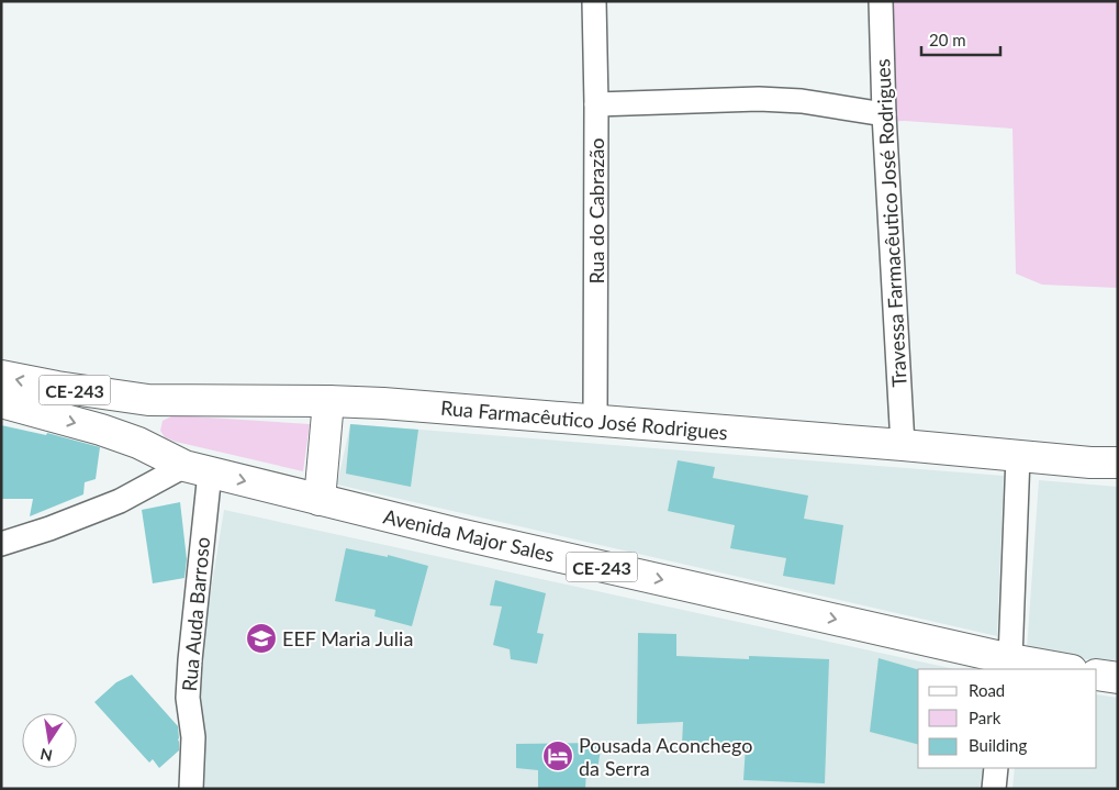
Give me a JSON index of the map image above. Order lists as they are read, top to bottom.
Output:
{
  "streets": {
    "main road": ["CE-243", "Rua Farmacêutico José Rodrigues", "Avenida Major Sales"],
    "street": ["Rua do Cabrazão", "Travessa Farmacêutico José Rodrigues", "Rua Auda Barroso"]
  },
  "crossings": [
    ["Rua do Cabrazão", "Rua Farmacêutico José Rodrigues"],
    ["Travessa Farmacêutico José Rodrigues", "Rua Farmacêutico José Rodrigues"],
    ["CE-243", "Rua Farmacêutico José Rodrigues"],
    ["Avenida Major Sales", "Rua Auda Barroso"]
  ],
  "one_way": ["Avenida Major Sales"],
  "places": {
    "school or university": ["EEF Maria Julia"],
    "hotel": ["Pousada Aconchego da Serra"]
  },
  "legend": ["Road", "Park", "Building"],
  "scale_bar": "20 m",
  "north": "bottom"
}
